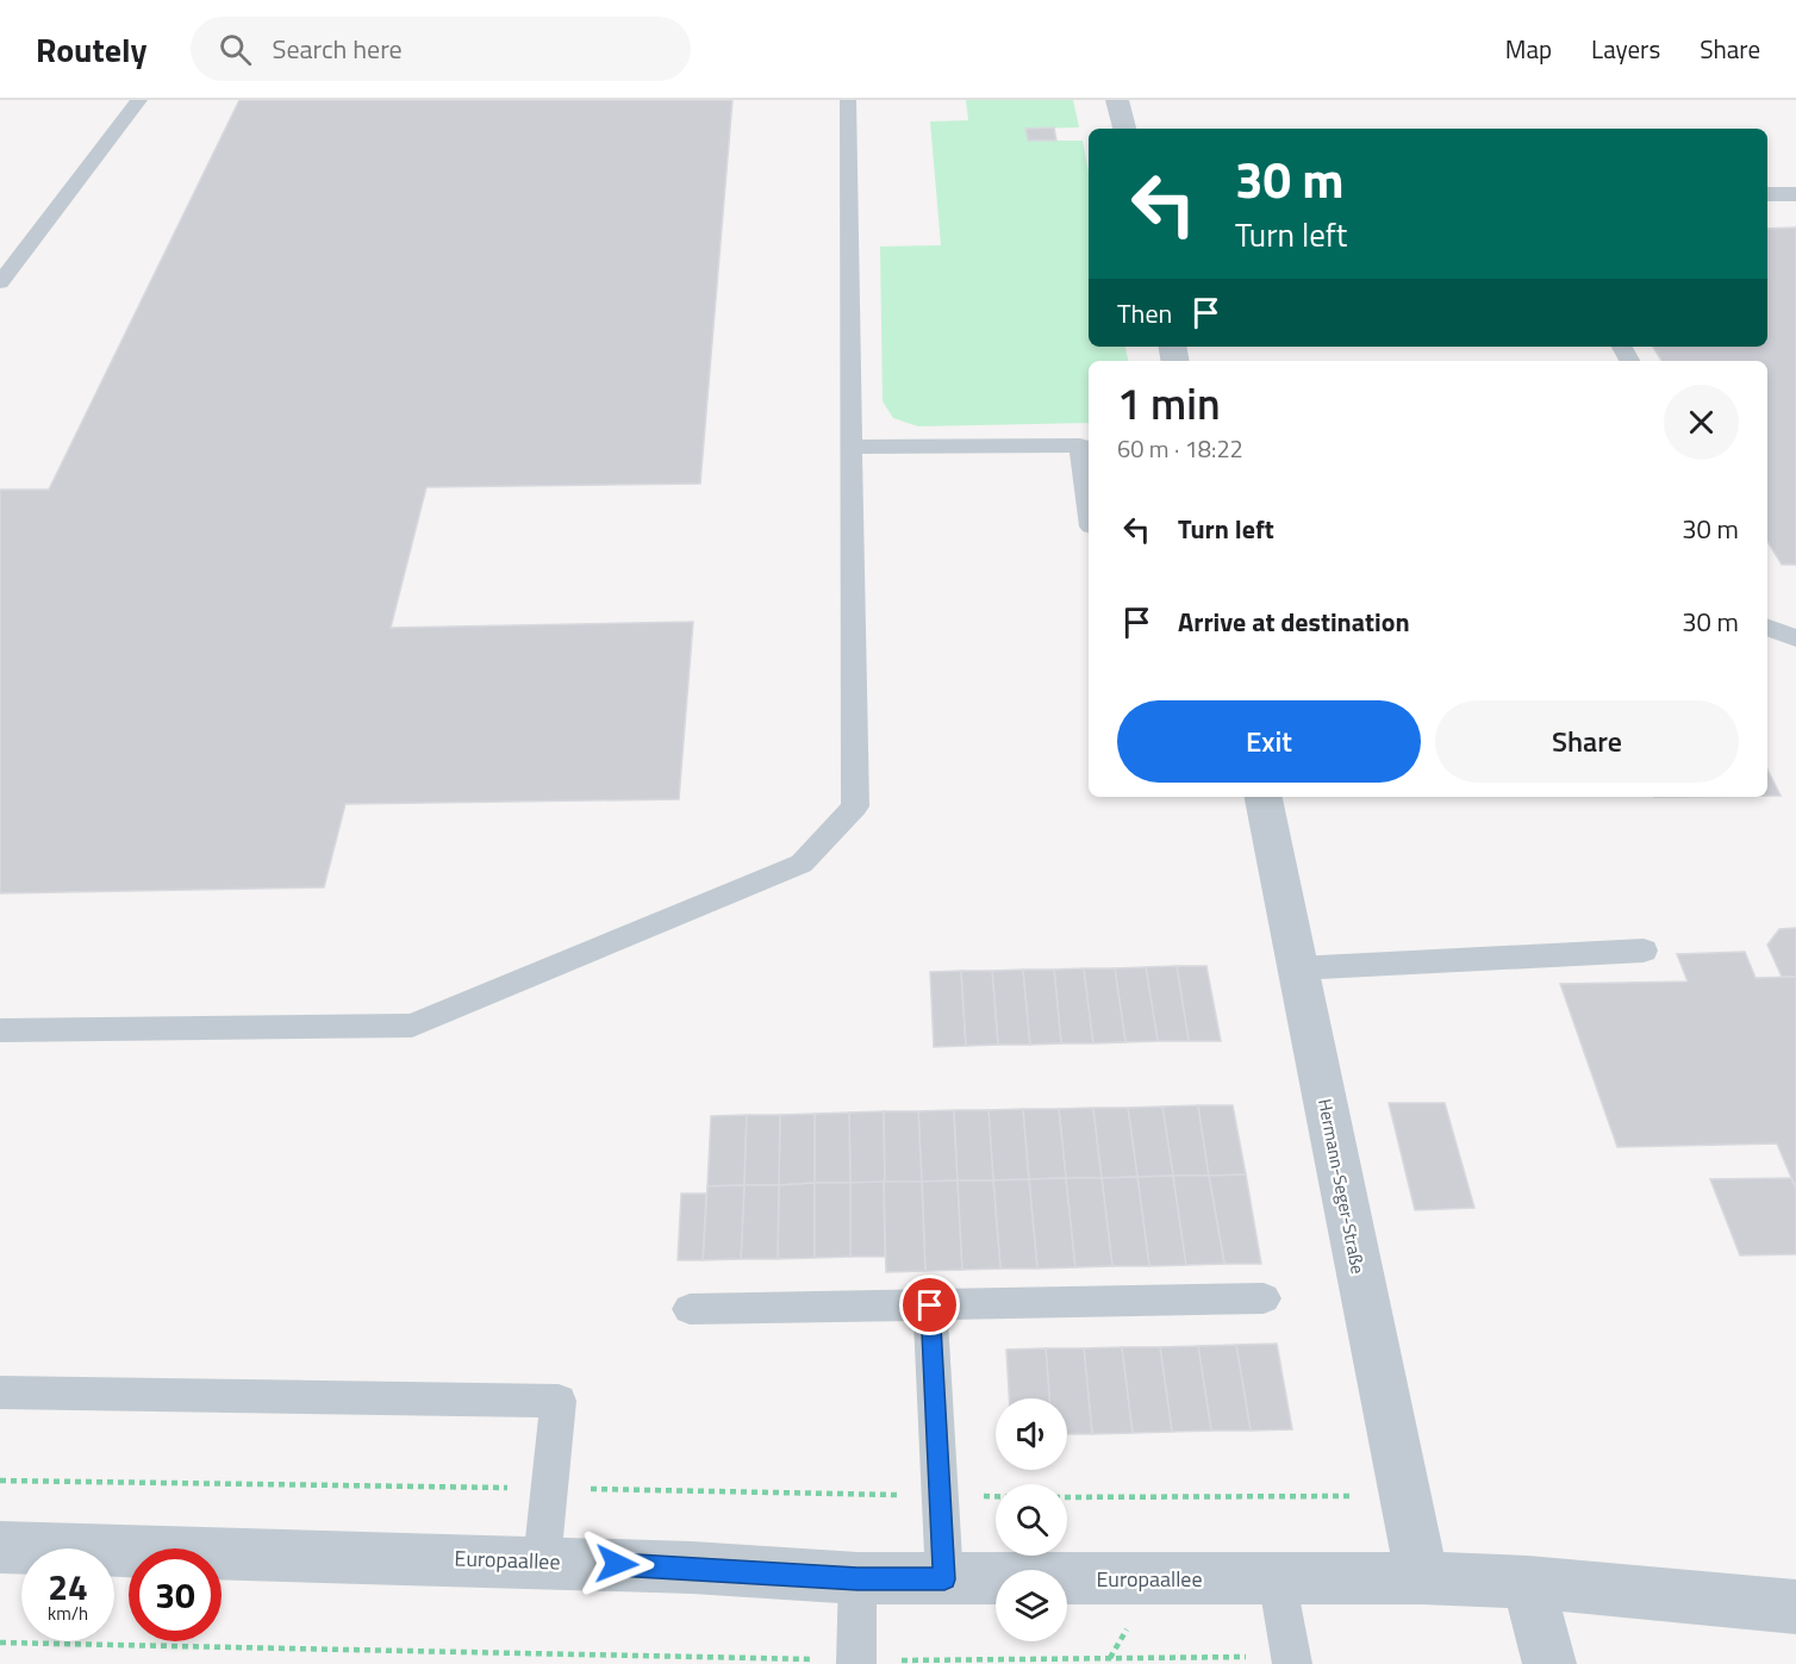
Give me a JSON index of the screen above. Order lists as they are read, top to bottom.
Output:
{
  "streets": {
    "street": ["Hermann-Seger-Straße", "Europaallee"]
  },
  "crossings": [
    ["Hermann-Seger-Straße", "Europaallee"]
  ],
  "page": {
    "header": "Routely",
    "search": "Search here",
    "nav": ["Map", "Layers", "Share"],
    "turn": ["30 m", "Turn left"],
    "then": "Then",
    "heading": ["1 min", "60 m · 18:22"],
    "list": [
      {
        "name": "Turn left",
        "value": "30 m"
      },
      {
        "name": "Arrive at destination",
        "value": "30 m"
      }
    ],
    "buttons": ["Exit", "Share"],
    "speed": "24 km/h",
    "limit": "30"
  }
}
